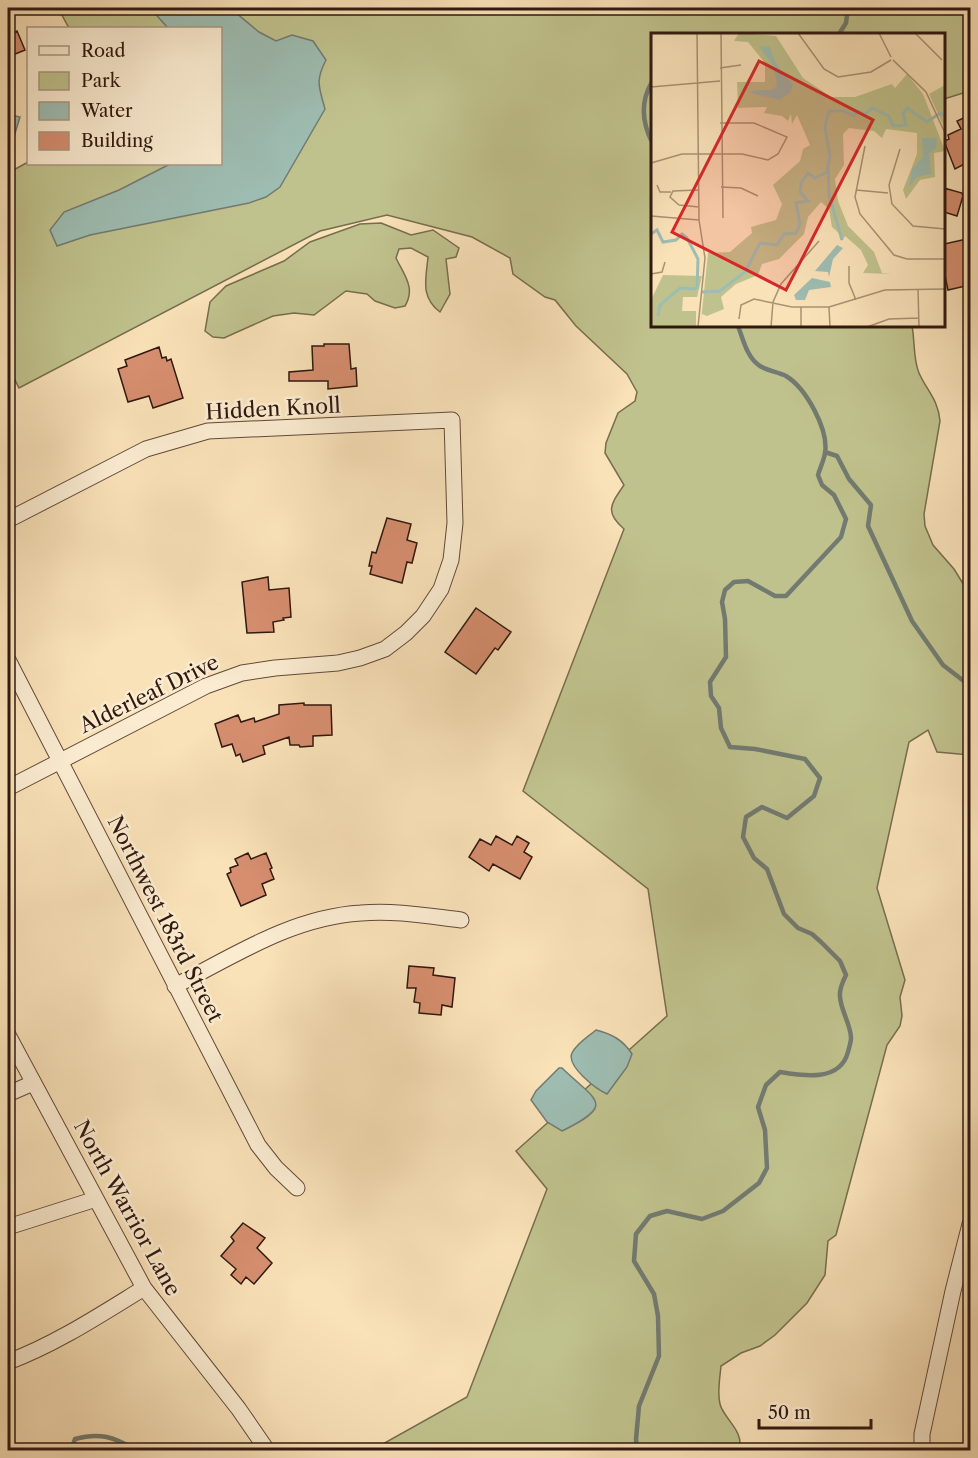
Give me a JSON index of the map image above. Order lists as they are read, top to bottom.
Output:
{
  "streets": {
    "street": [
      "Hidden Knoll",
      "Alderleaf Drive",
      "Northwest 183rd Street",
      "North Warrior Lane"
    ]
  },
  "crossings": [
    ["Hidden Knoll", "Alderleaf Drive"],
    ["Alderleaf Drive", "Northwest 183rd Street"]
  ],
  "legend": [
    "Road",
    "Park",
    "Water",
    "Building"
  ],
  "scale_bar": "50 m"
}
